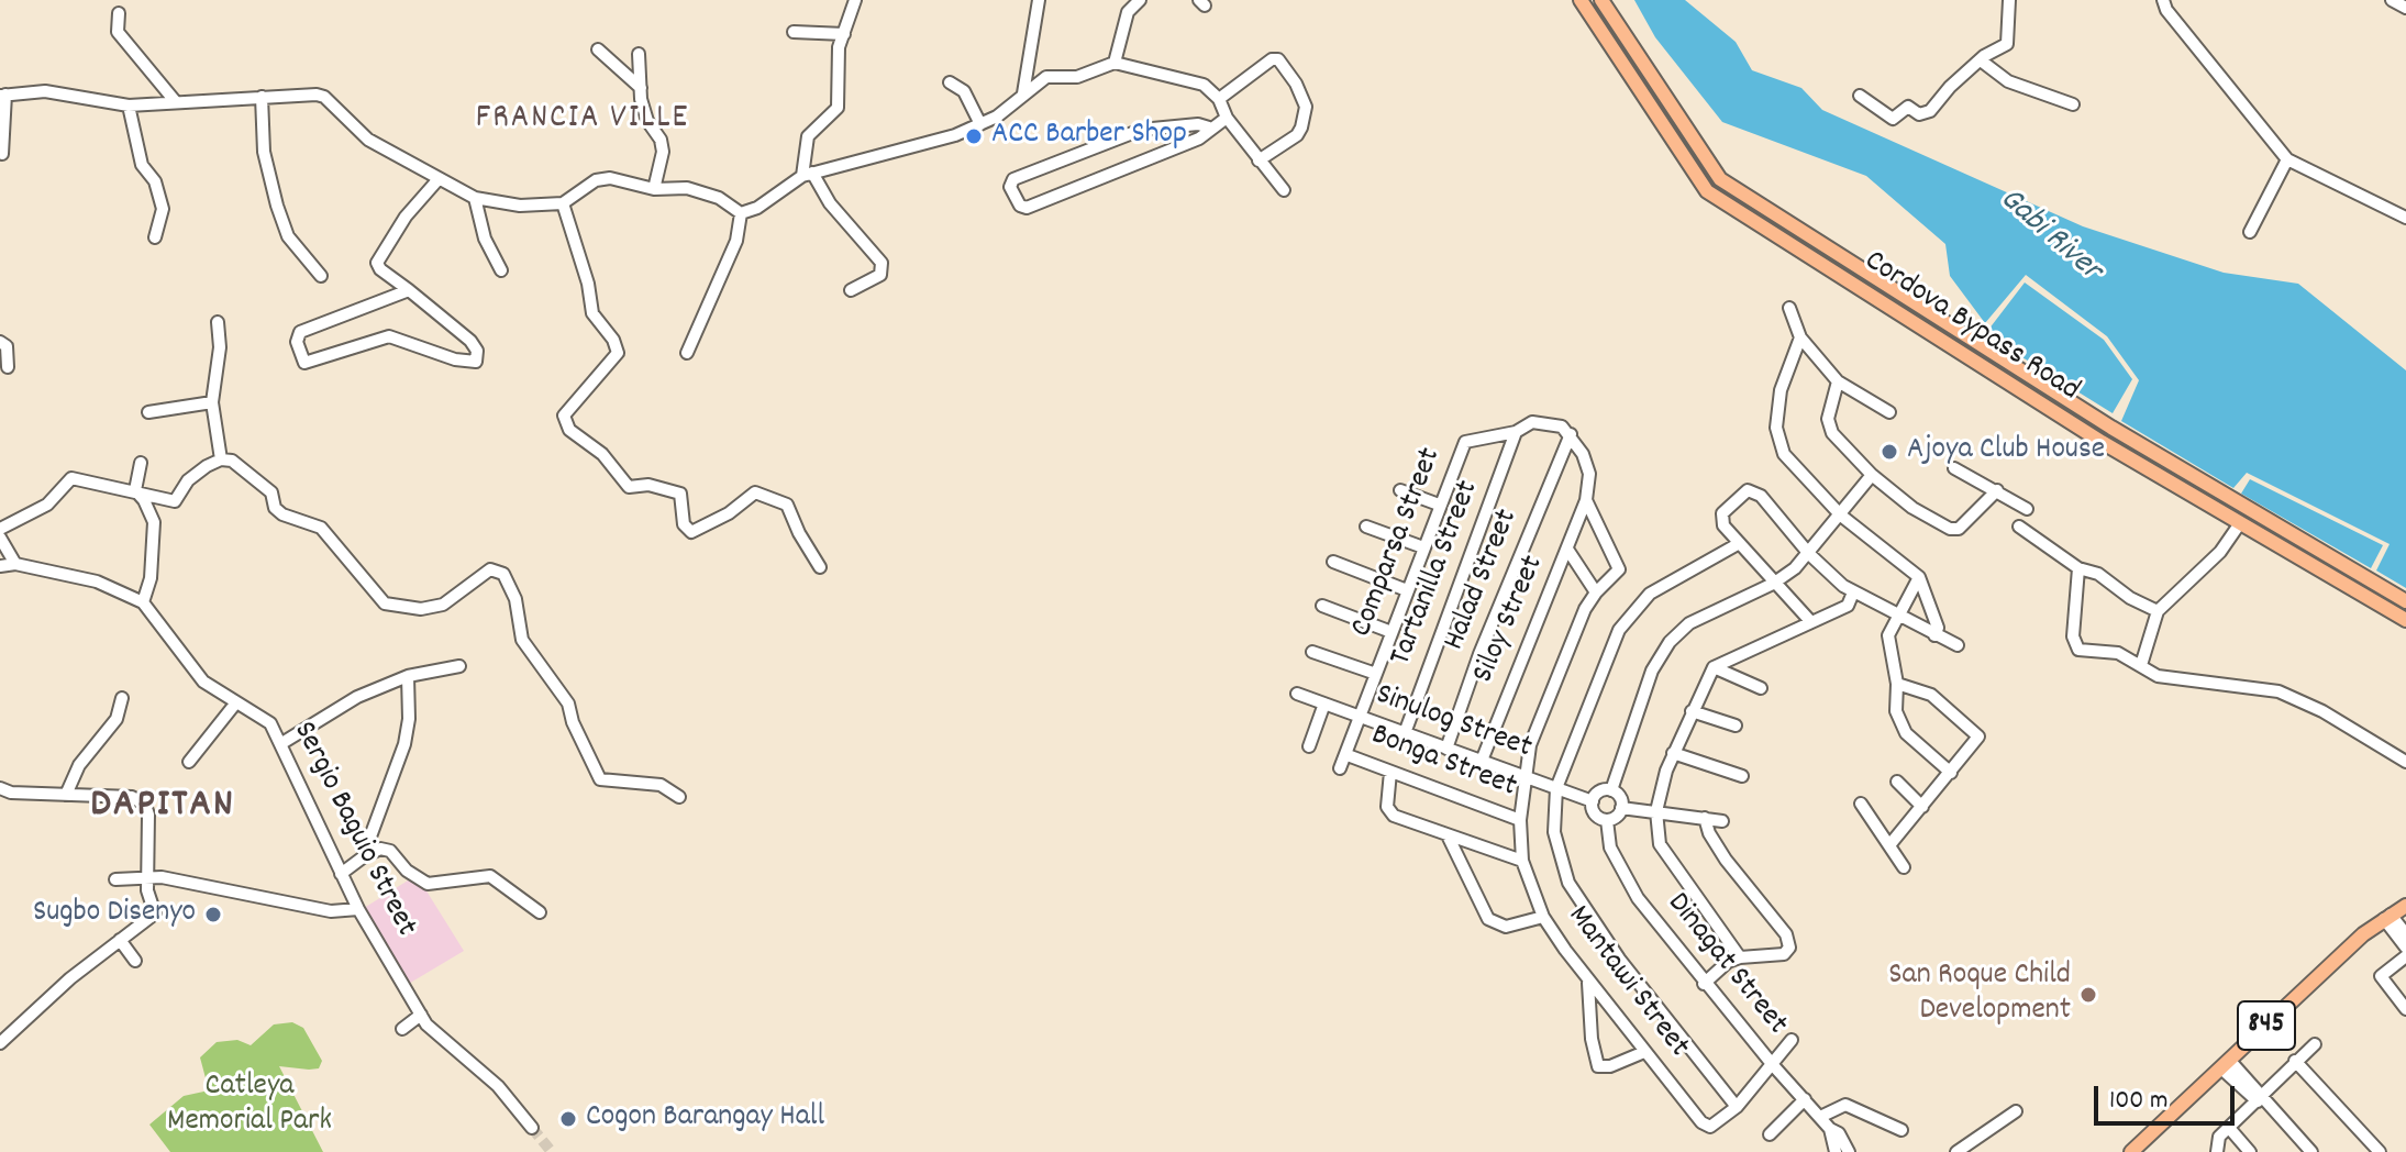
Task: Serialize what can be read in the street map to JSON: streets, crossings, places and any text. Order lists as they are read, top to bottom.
{
  "streets": {
    "main road": ["Cordova Bypass Road", "845"],
    "street": [
      "Comparsa Street",
      "Tartanilla Street",
      "Halad Street",
      "Siloy Street",
      "Sinulog Street",
      "Bonga Street",
      "Sergio Baguio Street",
      "Dinagat Street",
      "Mantawi Street"
    ]
  },
  "crossings": [
    ["Comparsa Street", "Tartanilla Street"],
    ["Comparsa Street", "Halad Street"],
    ["Comparsa Street", "Sinulog Street"],
    ["Comparsa Street", "Bonga Street"],
    ["Tartanilla Street", "Sinulog Street"],
    ["Halad Street", "Sinulog Street"],
    ["Siloy Street", "Sinulog Street"],
    ["Siloy Street", "Mantawi Street"],
    ["Sinulog Street", "Dinagat Street"],
    ["Sinulog Street", "Mantawi Street"],
    ["Bonga Street", "Mantawi Street"],
    ["Dinagat Street", "Mantawi Street"]
  ],
  "districts": ["FRANCIA VILLE", "DAPITAN"],
  "water": ["Gabi River"],
  "parks": ["Catleya Memorial Park"],
  "places": [
    "ACC Barber Shop",
    "Ajoya Club House",
    "Sugbo Disenyo",
    "San Roque Child Development",
    "Cogon Barangay Hall"
  ],
  "scale_bar": "100 m"
}
